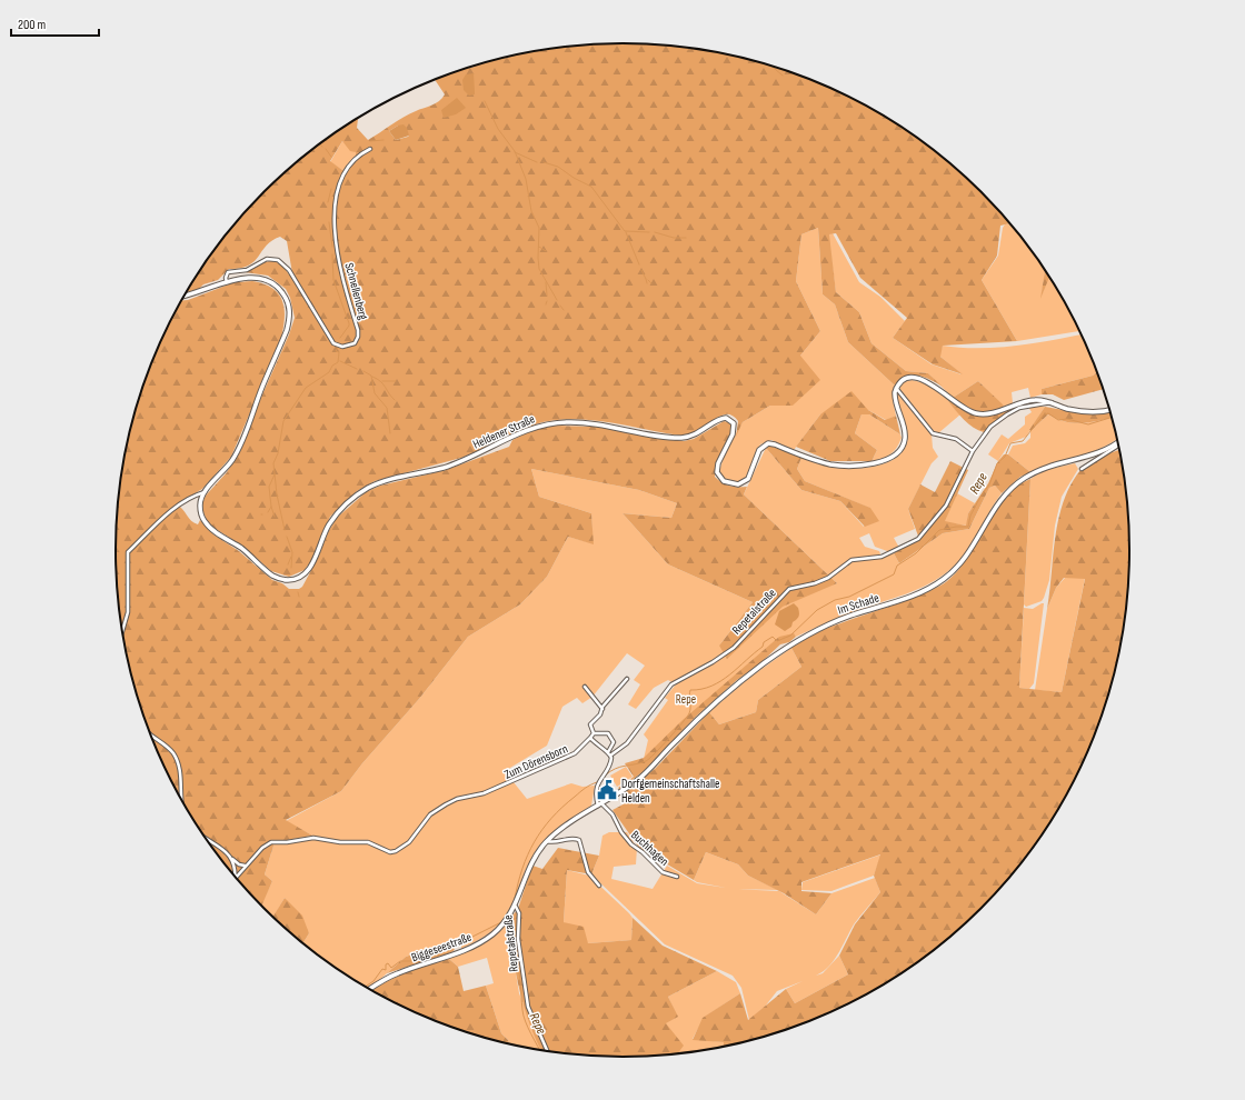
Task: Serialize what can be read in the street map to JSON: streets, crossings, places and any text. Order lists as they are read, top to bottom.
{
  "streets": {
    "main road": [
      "Heldener Straße",
      "Im Schade",
      "Repetalstraße",
      "Biggeseestraße"
    ],
    "street": ["Schnellenberg", "Zum Dörensborn", "Buchhagen"]
  },
  "crossings": [
    ["Im Schade", "Repetalstraße"],
    ["Im Schade", "Buchhagen"],
    ["Repetalstraße", "Buchhagen"],
    ["Repetalstraße", "Biggeseestraße"]
  ],
  "water": ["Repe"],
  "parks": ["Repe"],
  "places": {
    "public building": ["Dorfgemeinschaftshalle Helden"]
  },
  "scale_bar": "200 m"
}
